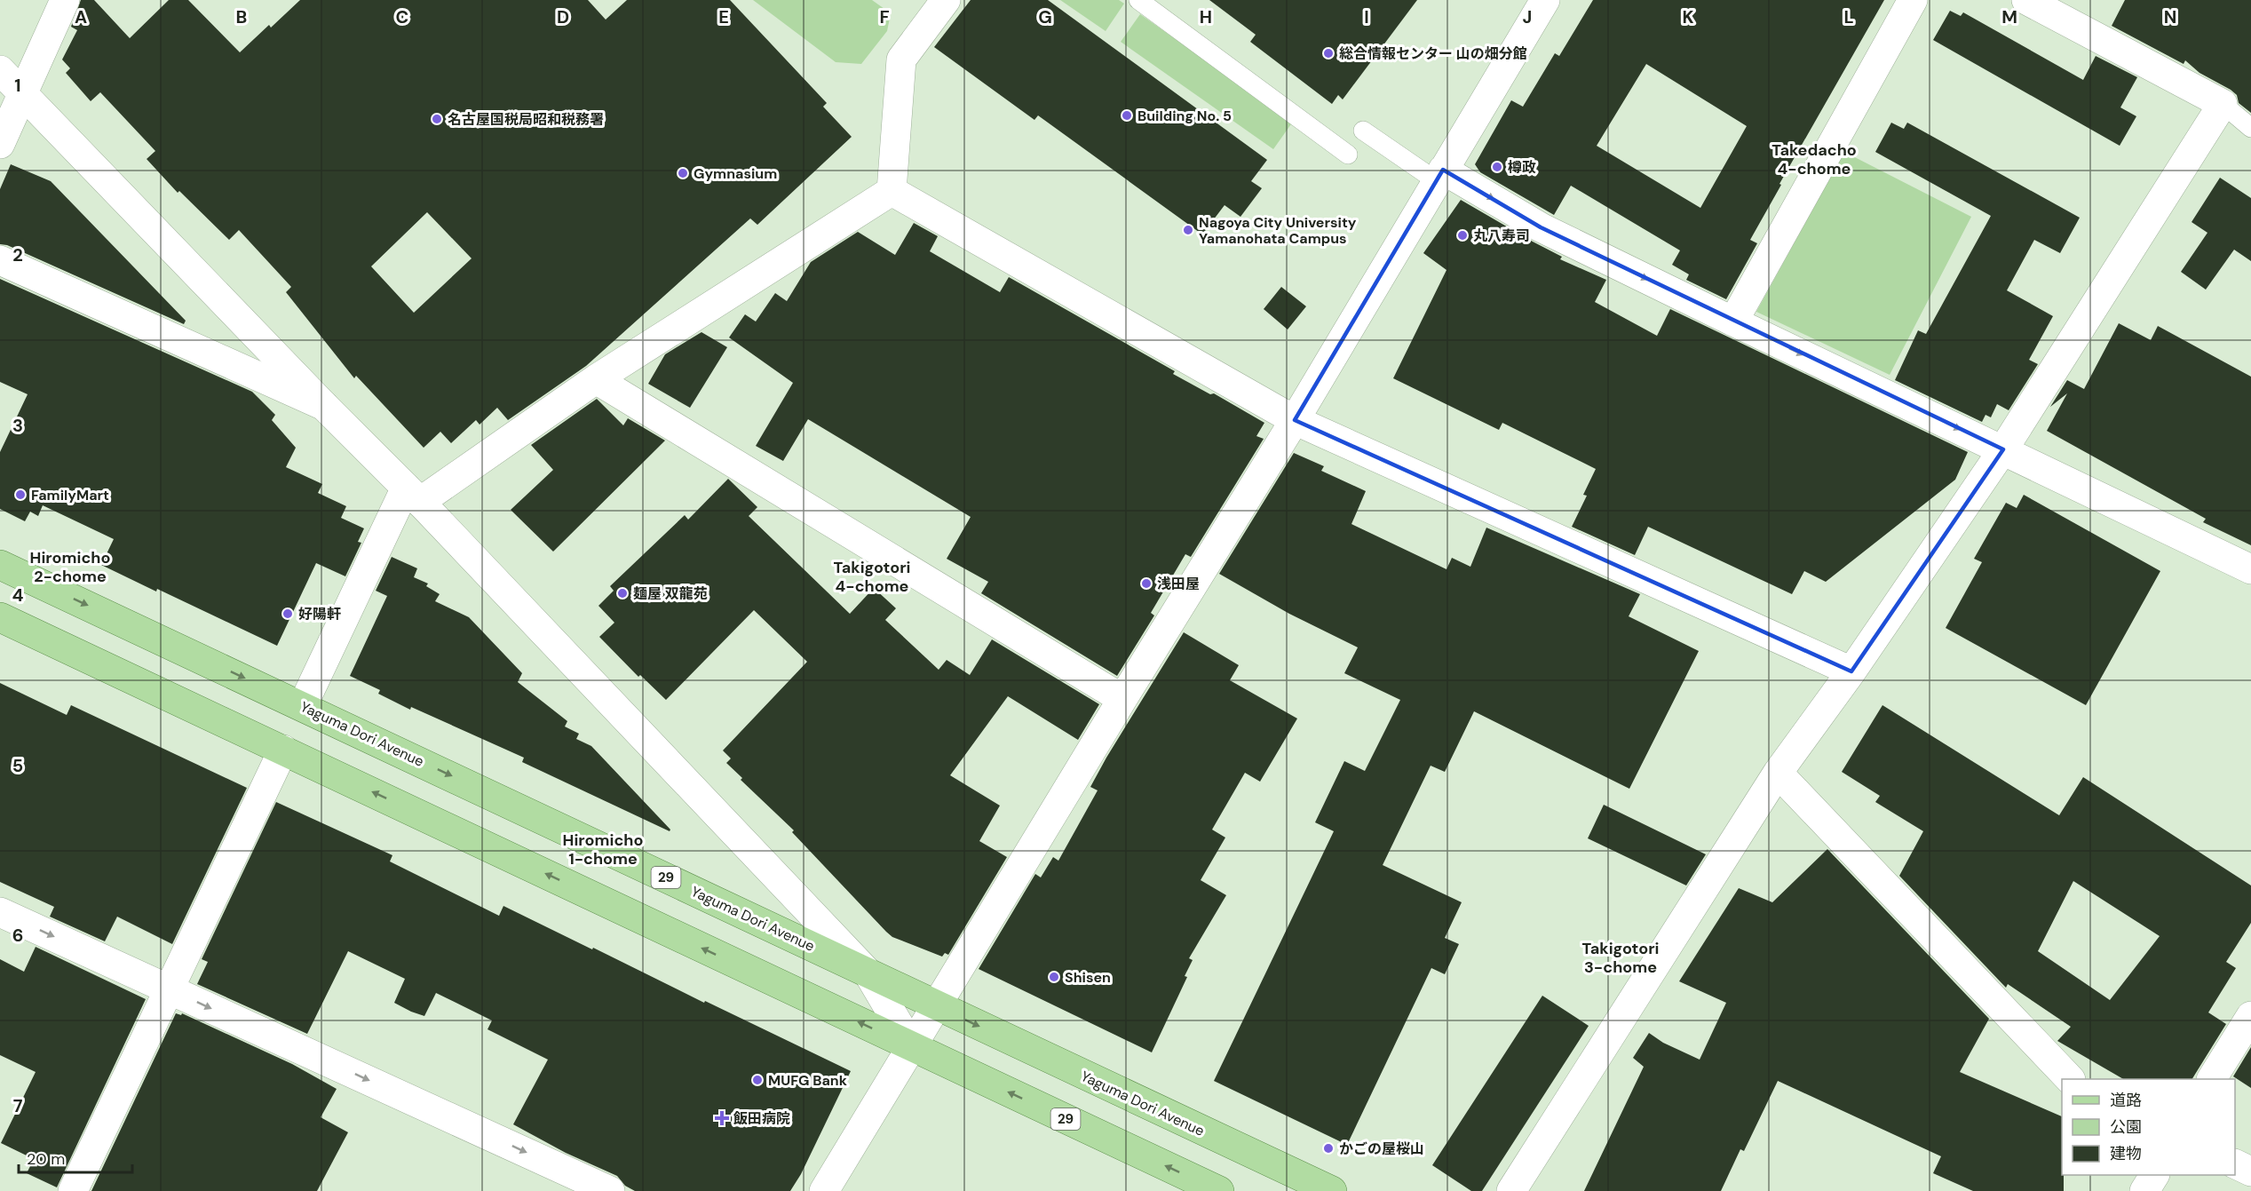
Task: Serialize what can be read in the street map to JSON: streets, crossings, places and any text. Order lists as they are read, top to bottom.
{
  "streets": {
    "main road": ["Yaguma Dori Avenue", "29"]
  },
  "districts": [
    "Takedacho 4-chome",
    "Hiromicho 2-chome",
    "Takigotori 4-chome",
    "Hiromicho 1-chome",
    "Takigotori 3-chome"
  ],
  "places": {
    "other": [
      "総合情報センター 山の畑分館",
      "Building No. 5",
      "名古屋国税局昭和税務署",
      "樽政",
      "Gymnasium",
      "Nagoya City University Yamanohata Campus",
      "丸八寿司",
      "FamilyMart",
      "浅田屋",
      "麺屋 双龍苑",
      "好陽軒",
      "Shisen",
      "MUFG Bank",
      "かごの屋桜山"
    ],
    "health": ["飯田病院"]
  },
  "legend": ["道路", "公園", "建物"],
  "scale_bar": "20 m",
  "grid": {
    "columns": [
      "A",
      "B",
      "C",
      "D",
      "E",
      "F",
      "G",
      "H",
      "I",
      "J",
      "K",
      "L",
      "M",
      "N"
    ],
    "rows": [
      "1",
      "2",
      "3",
      "4",
      "5",
      "6",
      "7"
    ]
  }
}
